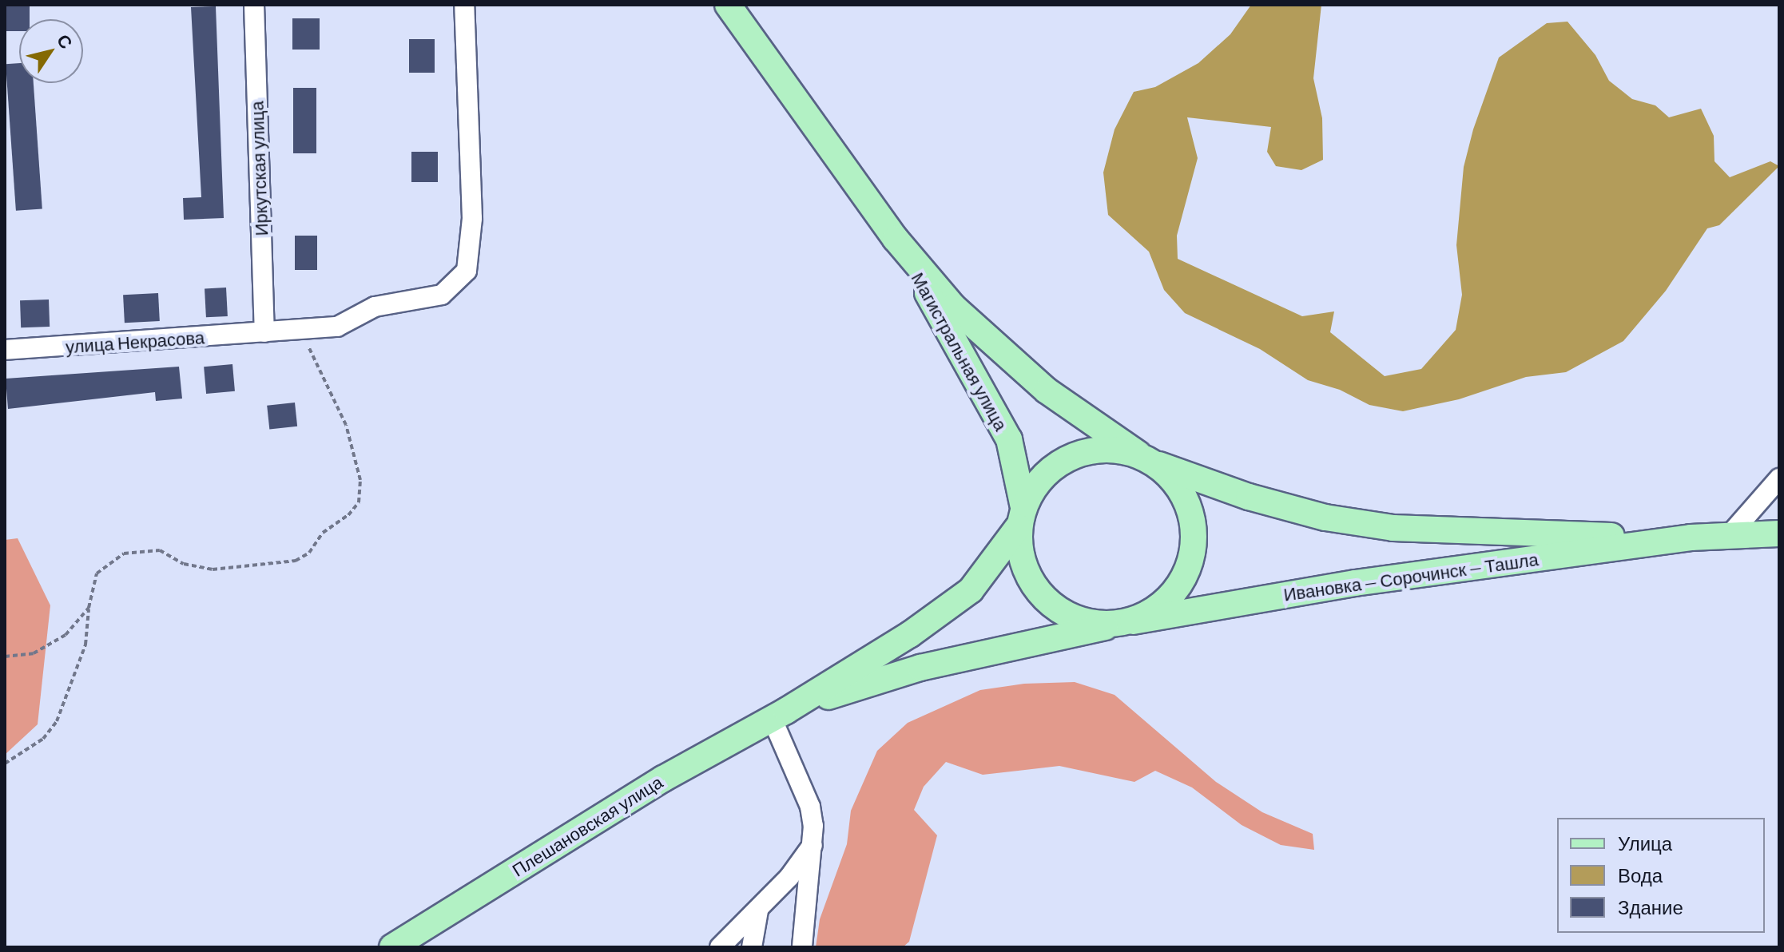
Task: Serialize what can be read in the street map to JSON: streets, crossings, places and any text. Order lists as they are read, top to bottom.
{
  "streets": {
    "main road": ["Магистральная улица", "Ивановка — Сорочинск — Ташла", "Плешановская улица"],
    "street": ["Иркутская улица", "улица Некрасова"]
  },
  "crossings": [
    ["Иркутская улица", "улица Некрасова"],
    ["Магистральная улица", "Ивановка — Сорочинск — Ташла"]
  ],
  "legend": ["Улица", "Вода", "Здание"],
  "north": "top right"
}
